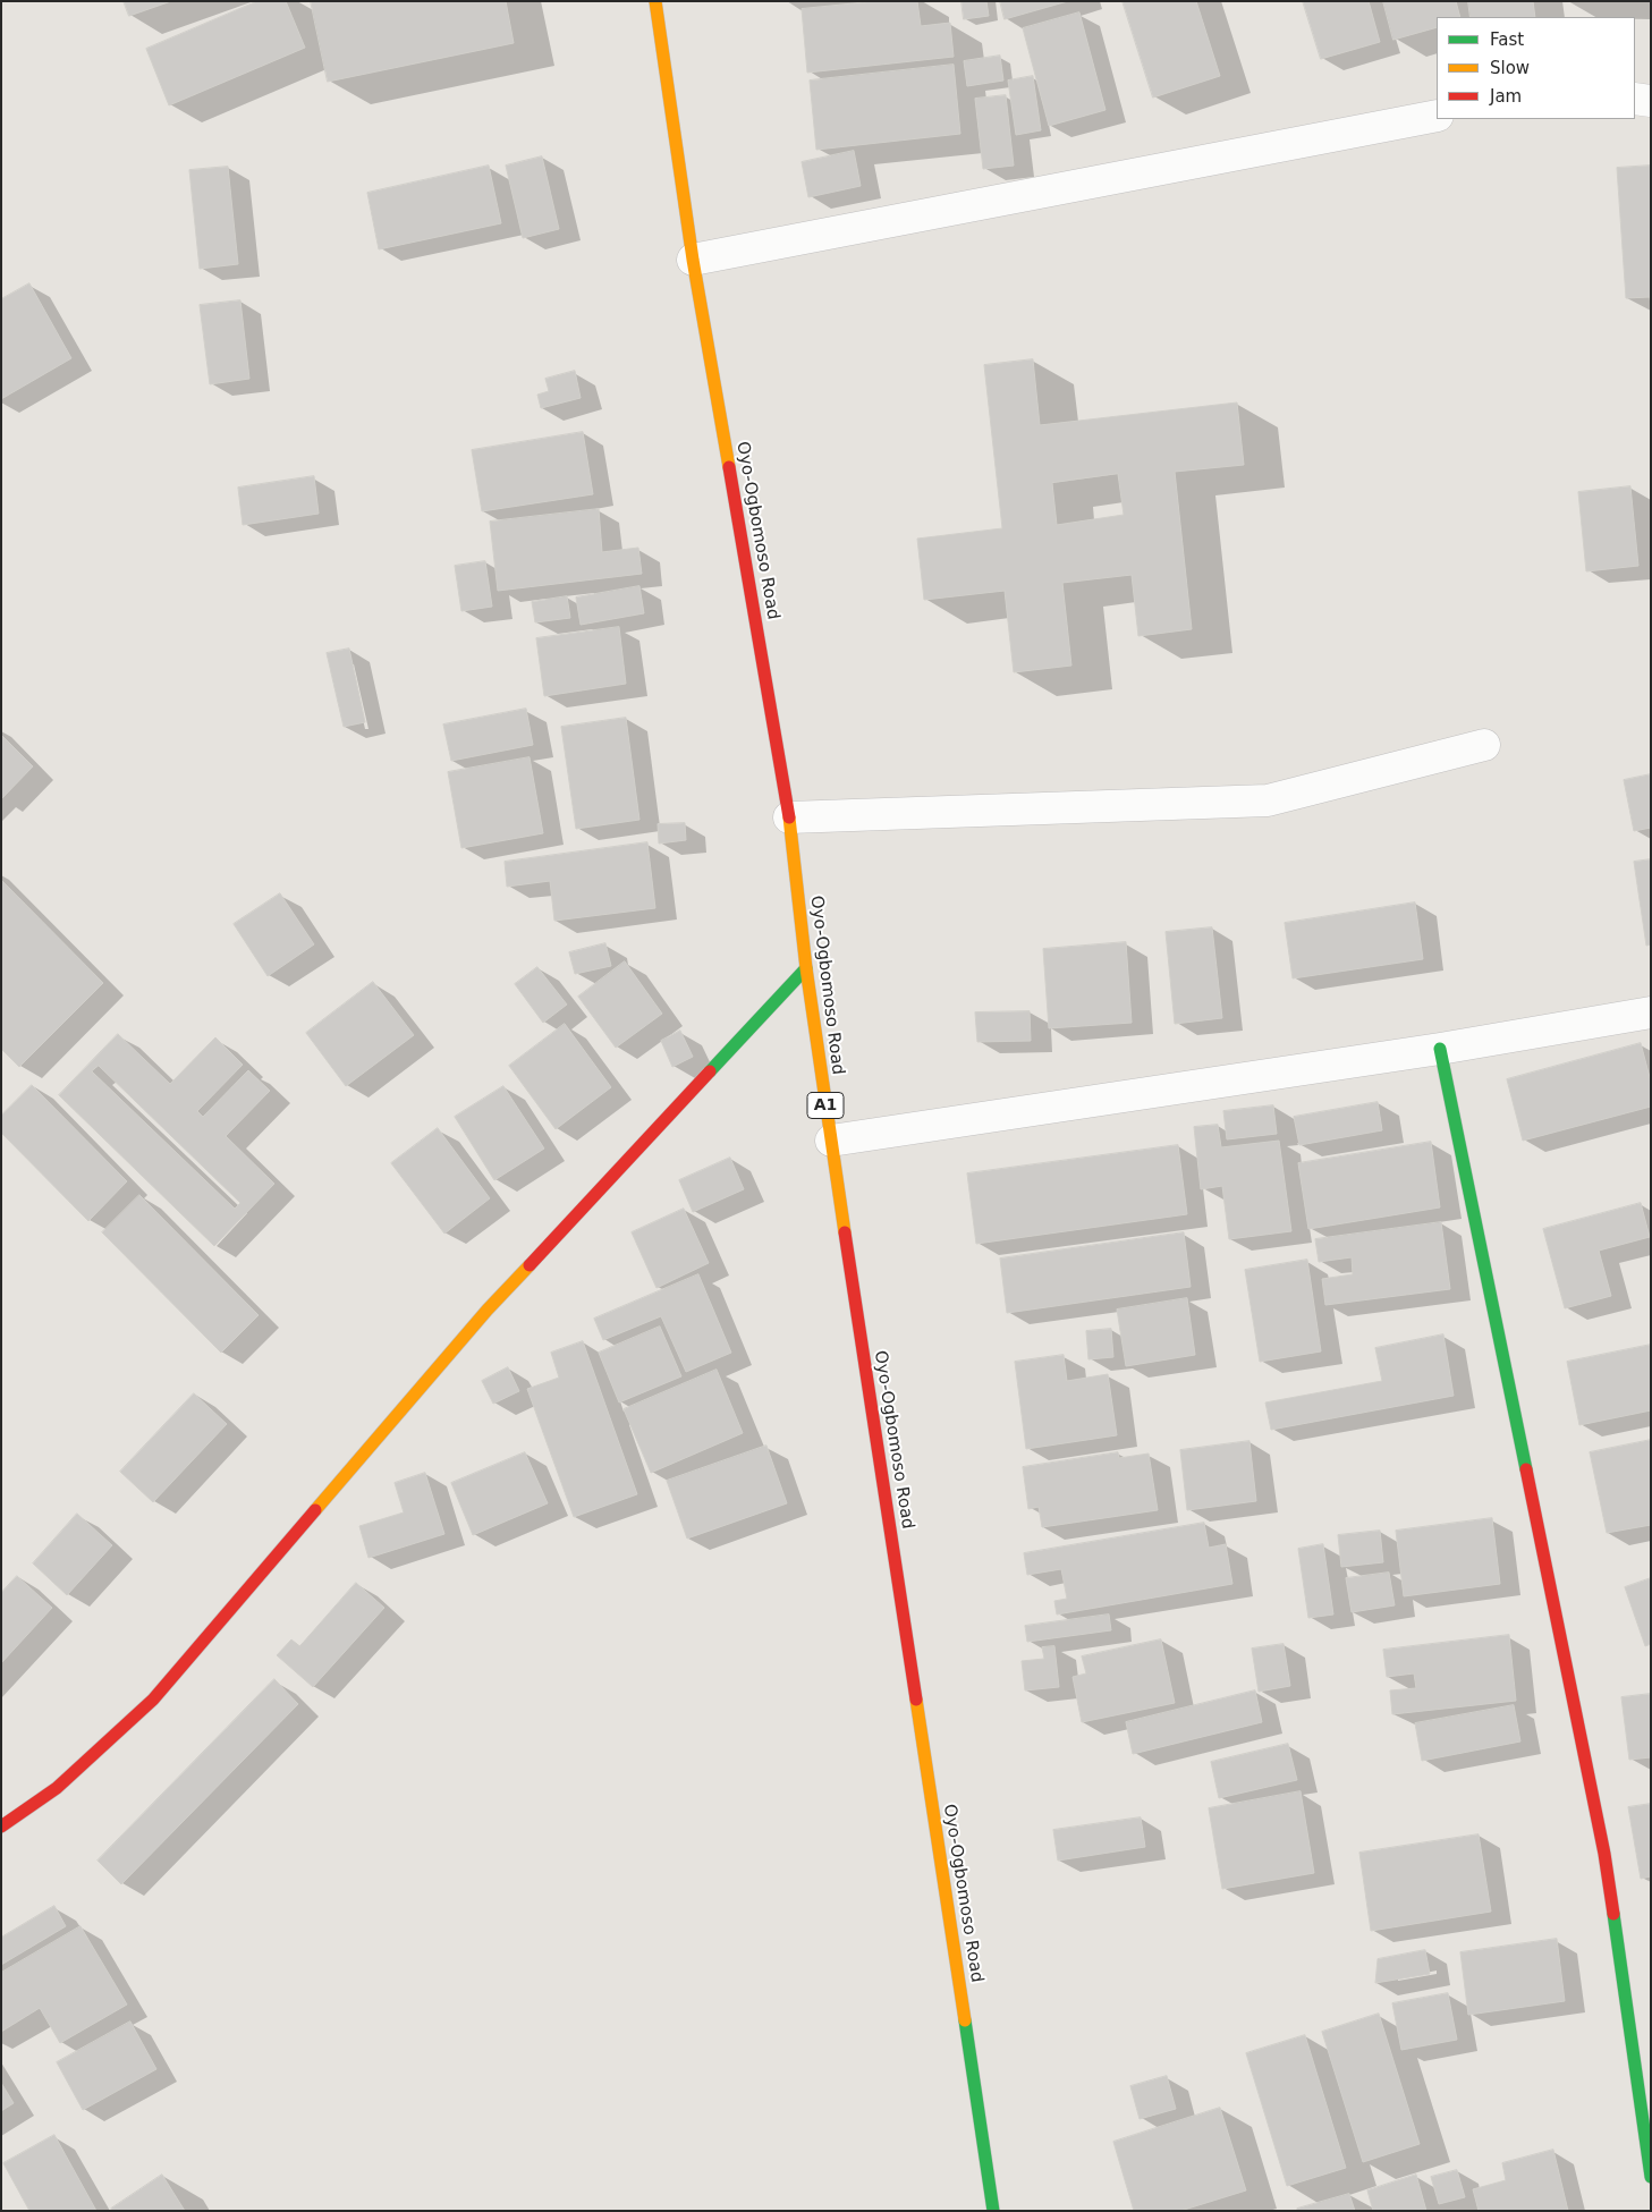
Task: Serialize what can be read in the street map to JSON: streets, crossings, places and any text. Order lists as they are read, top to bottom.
{
  "streets": {
    "main road": ["Oyo-Ogbomoso Road", "A1"]
  },
  "legend": ["Fast", "Slow", "Jam"]
}
